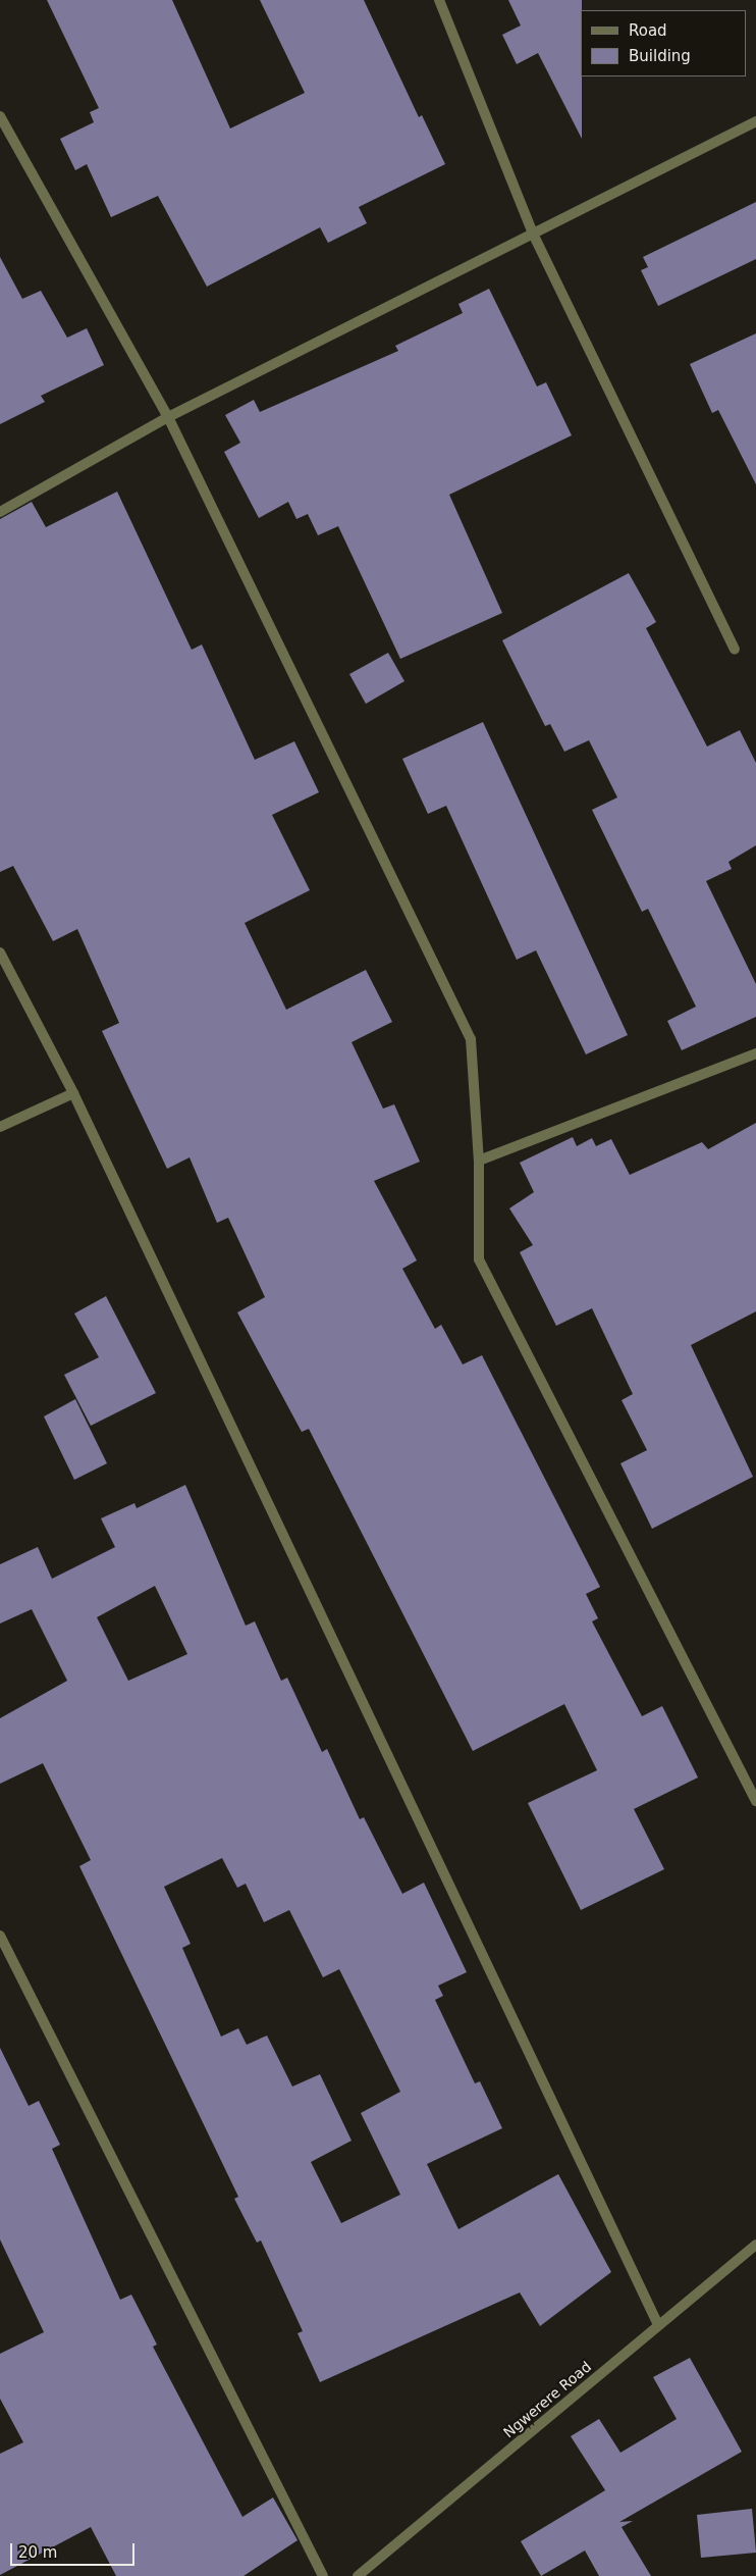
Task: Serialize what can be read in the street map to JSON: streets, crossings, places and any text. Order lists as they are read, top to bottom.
{
  "streets": {
    "street": ["Ngwerere Road"]
  },
  "legend": ["Road", "Building"],
  "scale_bar": "20 m"
}
